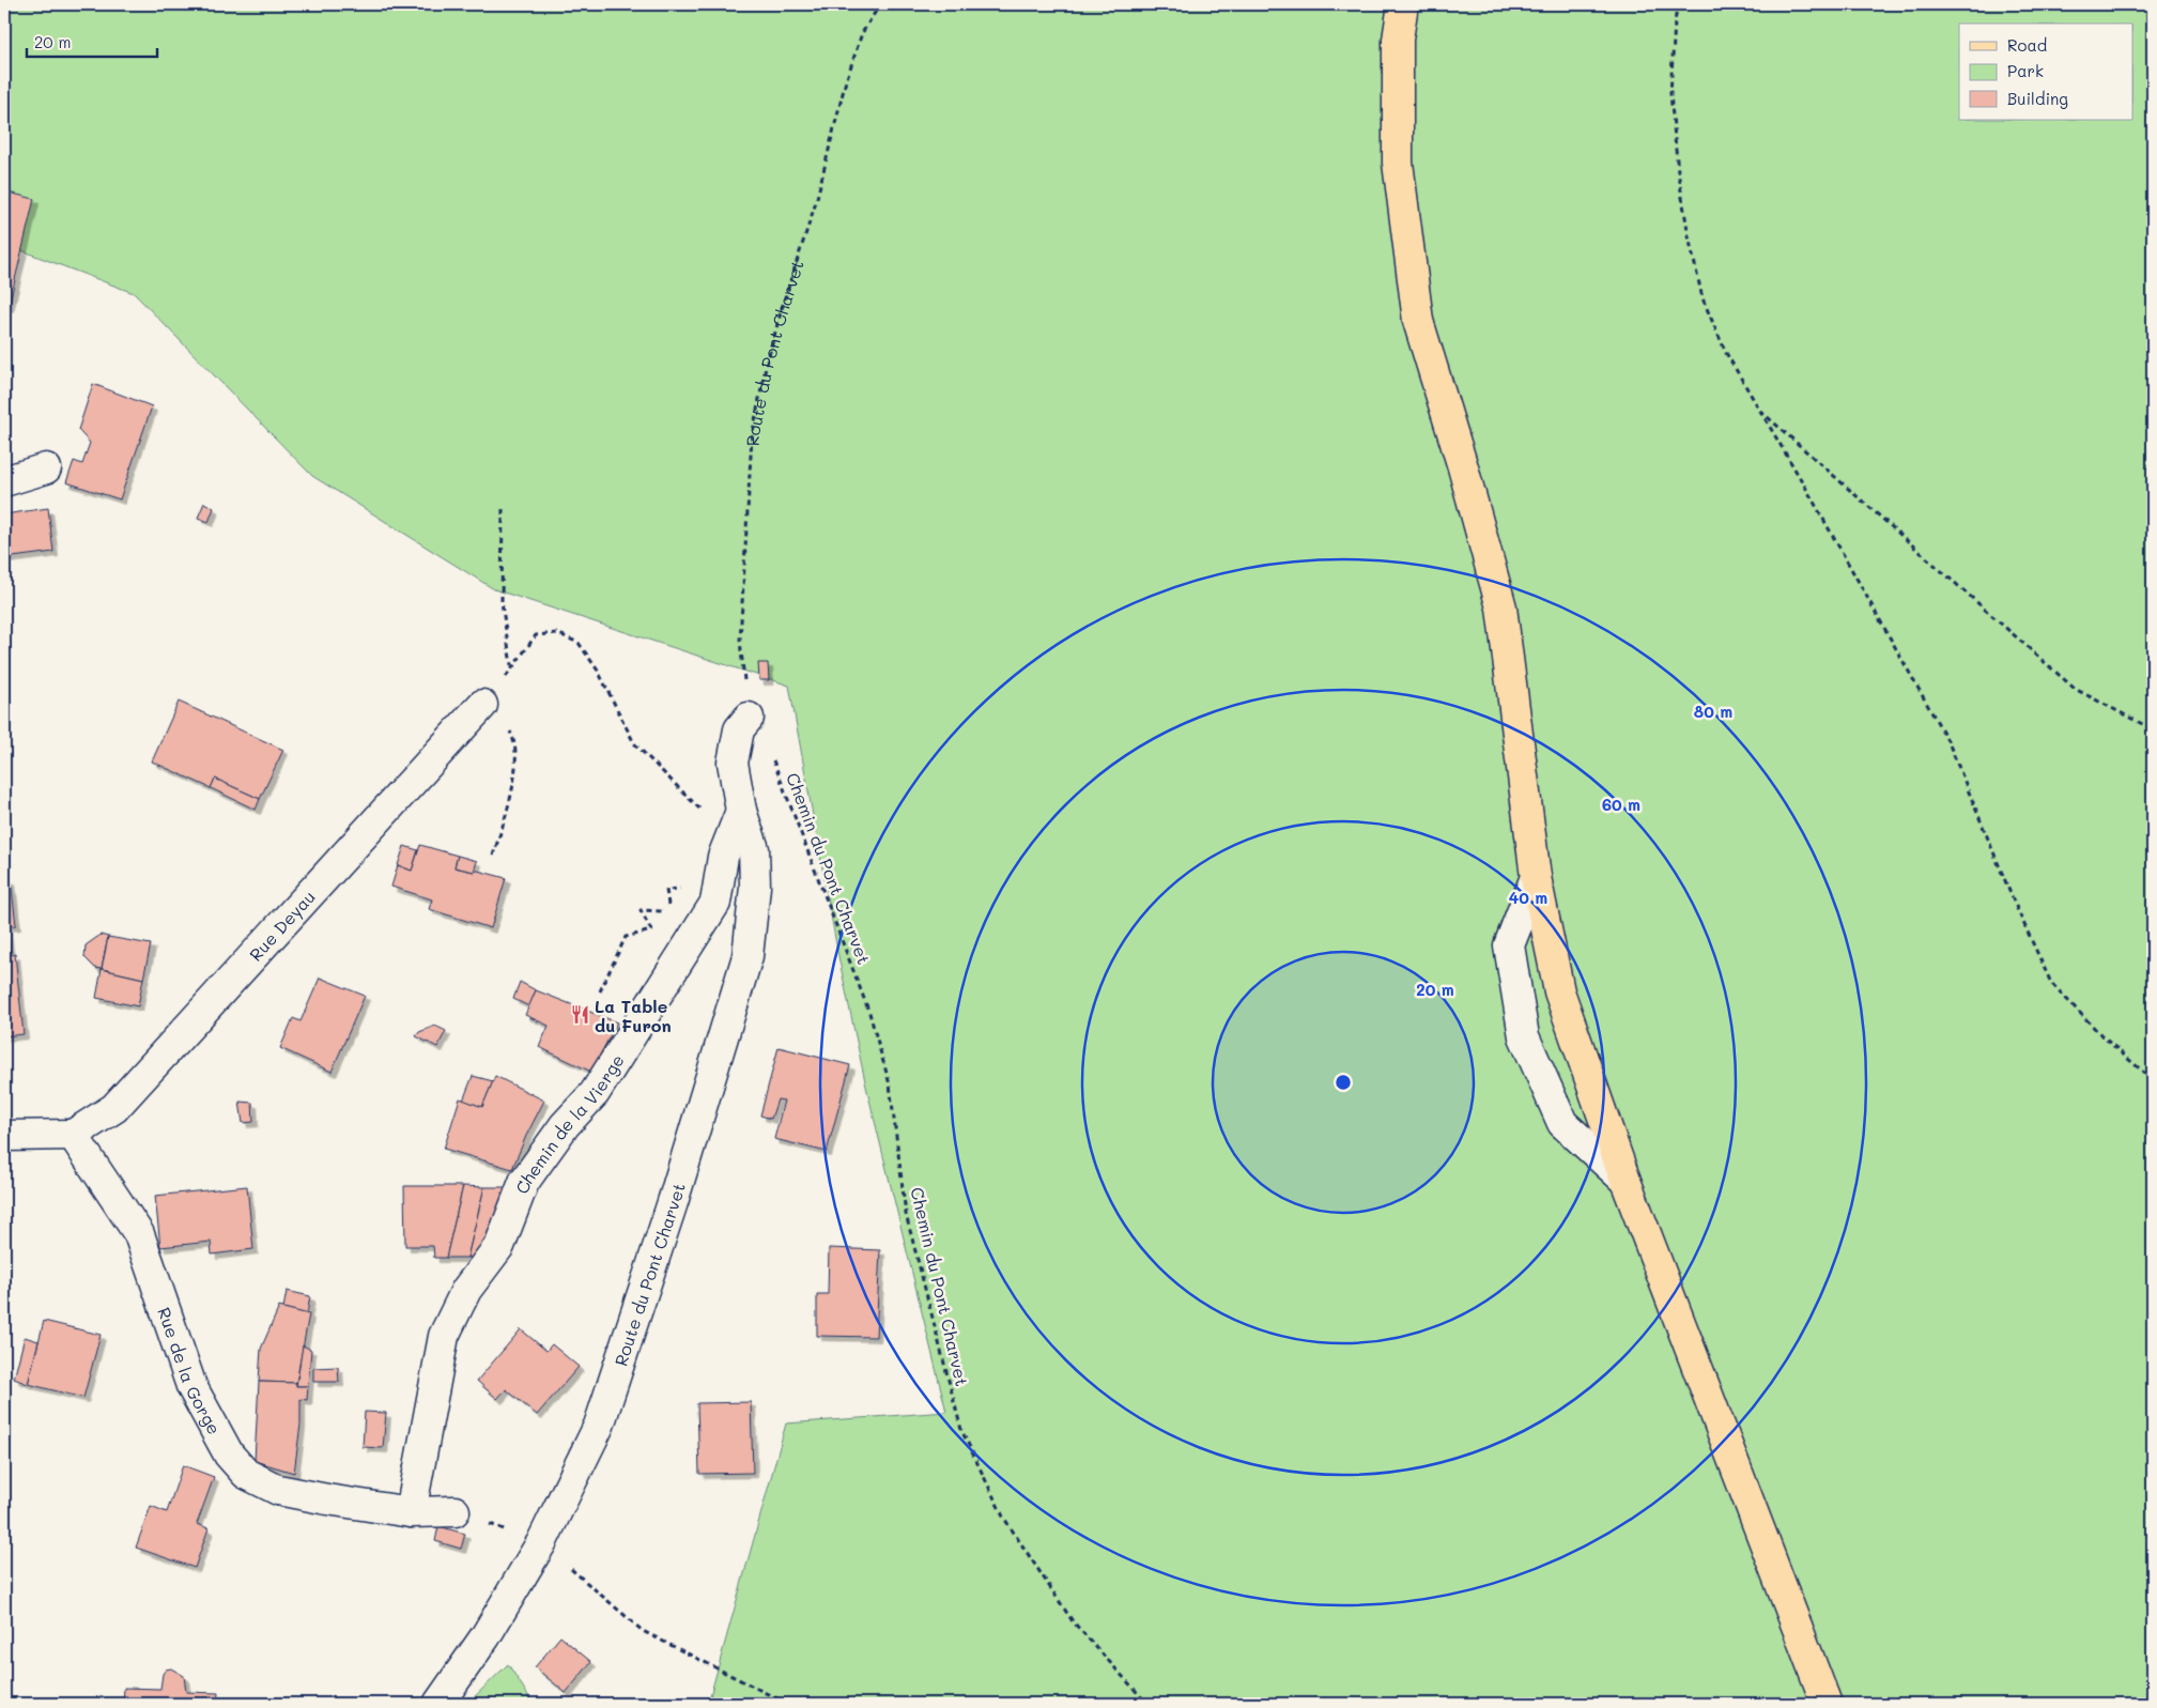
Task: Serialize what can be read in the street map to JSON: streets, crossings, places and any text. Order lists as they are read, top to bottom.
{
  "streets": {
    "street": [
      "Route du Pont Charvet",
      "Rue Deyau",
      "Chemin de la Vierge",
      "Rue de la Gorge"
    ],
    "path": ["Chemin du Pont Charvet"]
  },
  "crossings": [
    ["Route du Pont Charvet", "Chemin du Pont Charvet"],
    ["Route du Pont Charvet", "Chemin de la Vierge"],
    ["Rue Deyau", "Rue de la Gorge"],
    ["Chemin de la Vierge", "Rue de la Gorge"]
  ],
  "places": {
    "restaurant": ["La Table du Furon"]
  },
  "legend": ["Road", "Park", "Building"],
  "scale_bar": "20 m",
  "rings": [
    "80 m",
    "60 m",
    "40 m",
    "20 m"
  ]
}
